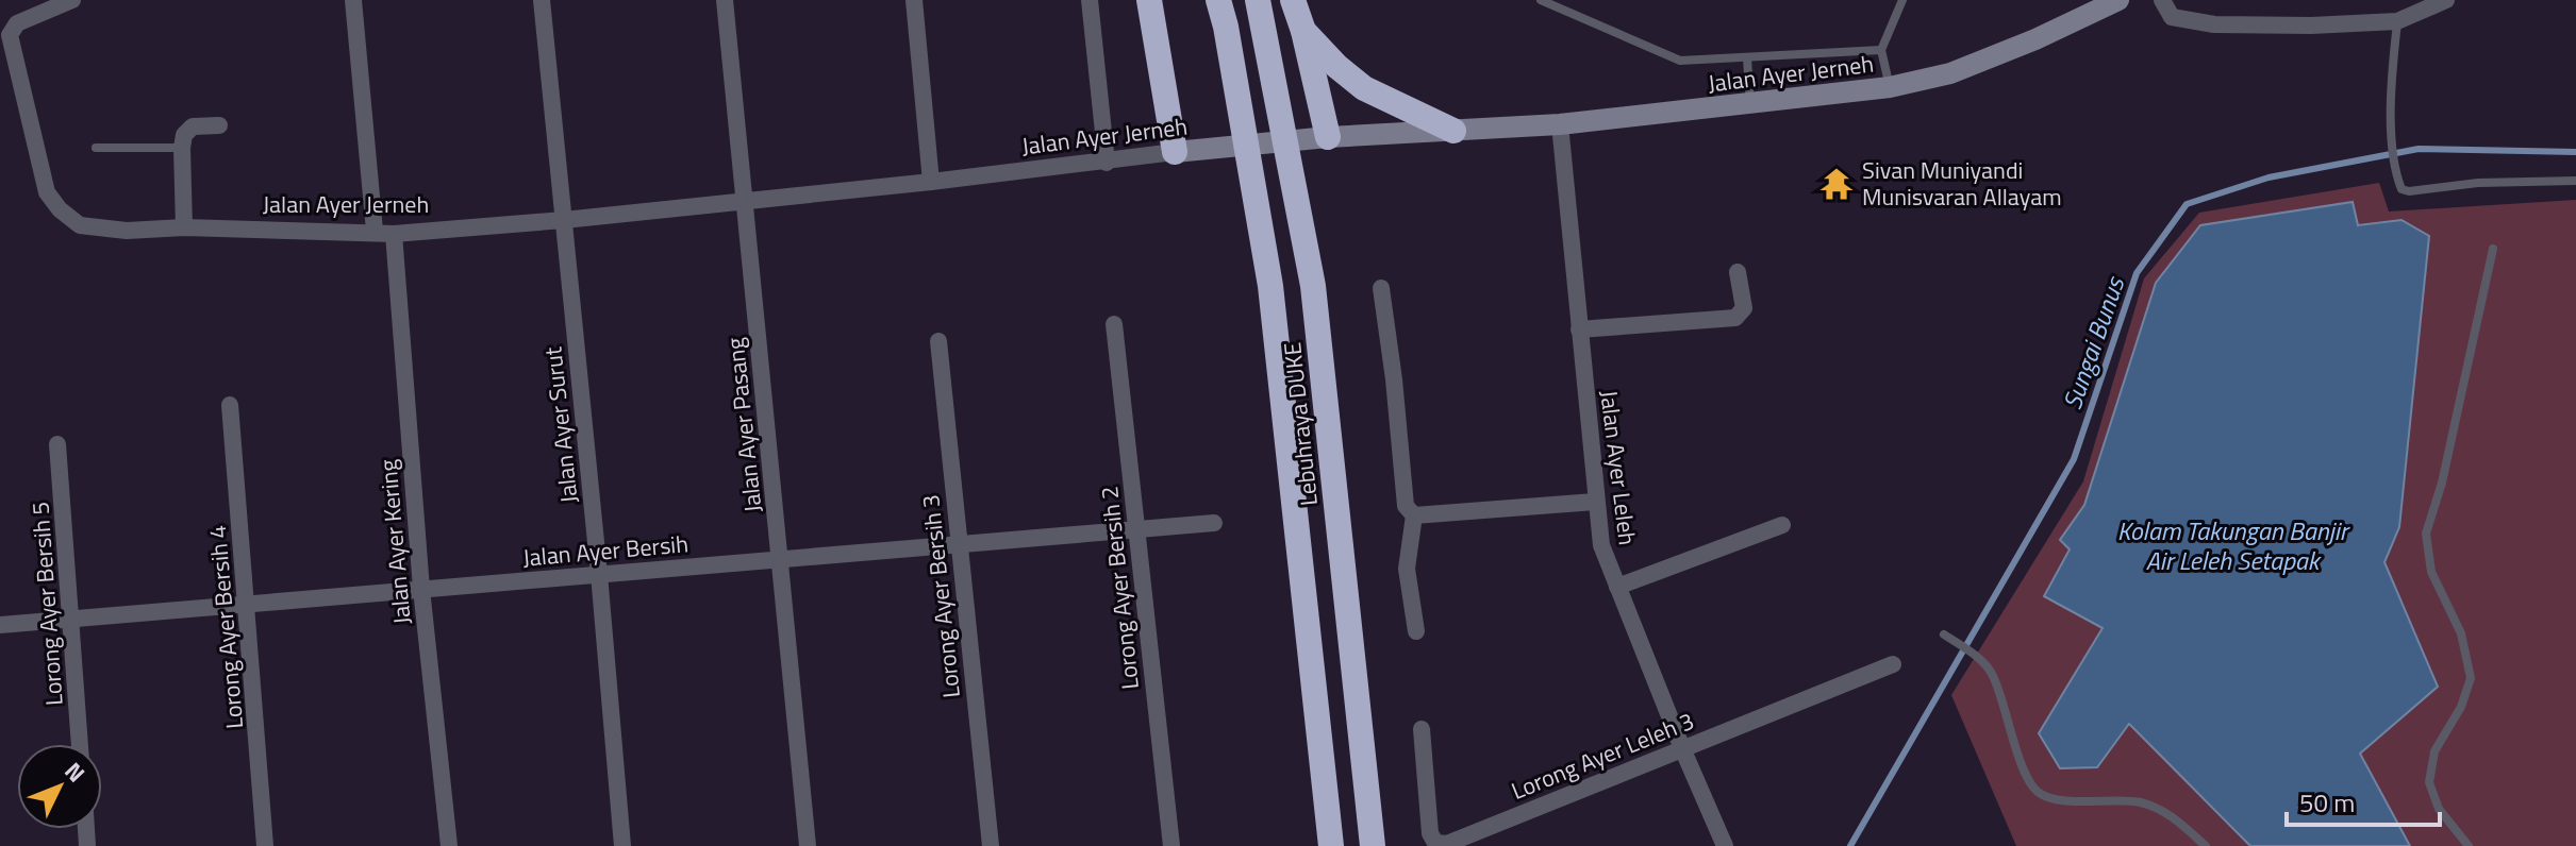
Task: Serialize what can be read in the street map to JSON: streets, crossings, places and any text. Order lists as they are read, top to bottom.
{
  "streets": {
    "highway": ["Lebuhraya DUKE"],
    "main road": ["Jalan Ayer Jerneh"],
    "street": [
      "Jalan Ayer Surut",
      "Jalan Ayer Pasang",
      "Jalan Ayer Leleh",
      "Jalan Ayer Kering",
      "Jalan Ayer Bersih",
      "Lorong Ayer Bersih 2",
      "Lorong Ayer Bersih 3",
      "Lorong Ayer Bersih 5",
      "Lorong Ayer Bersih 4",
      "Lorong Ayer Leleh 3"
    ]
  },
  "crossings": [
    ["Jalan Ayer Jerneh", "Jalan Ayer Surut"],
    ["Jalan Ayer Jerneh", "Jalan Ayer Pasang"],
    ["Jalan Ayer Jerneh", "Jalan Ayer Leleh"],
    ["Jalan Ayer Jerneh", "Jalan Ayer Kering"],
    ["Jalan Ayer Surut", "Jalan Ayer Bersih"],
    ["Jalan Ayer Pasang", "Jalan Ayer Bersih"],
    ["Jalan Ayer Leleh", "Lorong Ayer Leleh 3"],
    ["Jalan Ayer Kering", "Jalan Ayer Bersih"],
    ["Jalan Ayer Bersih", "Lorong Ayer Bersih 2"],
    ["Jalan Ayer Bersih", "Lorong Ayer Bersih 3"],
    ["Jalan Ayer Bersih", "Lorong Ayer Bersih 5"],
    ["Jalan Ayer Bersih", "Lorong Ayer Bersih 4"]
  ],
  "water": ["Sungai Bunus", "Kolam Takungan Banjir Air Leleh Setapak"],
  "places": {
    "temple": ["Sivan Muniyandi Munisvaran Allayam"]
  },
  "scale_bar": "50 m",
  "north": "top right"
}
